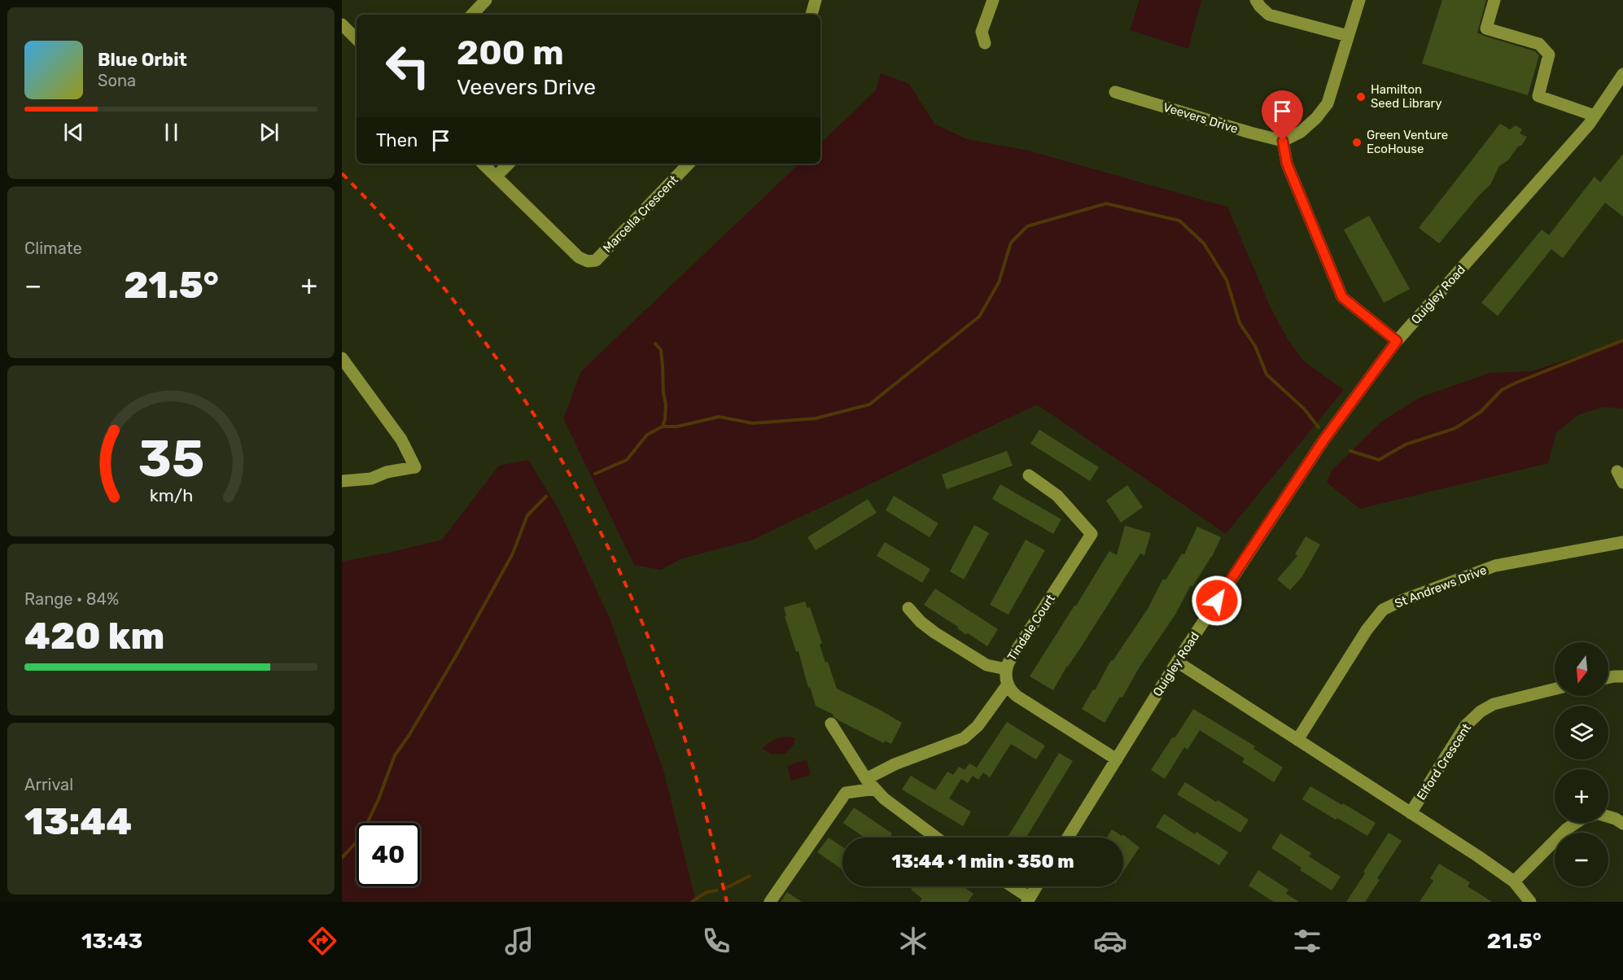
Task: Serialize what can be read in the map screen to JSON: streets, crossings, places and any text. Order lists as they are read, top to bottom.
{
  "streets": {
    "street": [
      "Veevers Drive",
      "Marcella Crescent",
      "Quigley Road",
      "St Andrews Drive",
      "Tindale Court",
      "Elford Crescent"
    ]
  },
  "places": ["Hamilton Seed Library", "Green Venture EcoHouse"],
  "north": "bottom",
  "page": {
    "turn": ["200 m", "Veevers Drive"],
    "song": ["Blue Orbit", "Sona"],
    "then": "Then",
    "tile": [
      "Climate",
      ["Range · 84%", "420 km"],
      ["Arrival", "13:44"]
    ],
    "heat": ["−", "21.5°", "+"],
    "map_buttons": ["+", "−"],
    "limit": "40",
    "trip": "13:44 · 1 min · 350 m",
    "tabs": ["13:43", "21.5°"],
    "gauge": ["35", "km/h"]
  }
}
